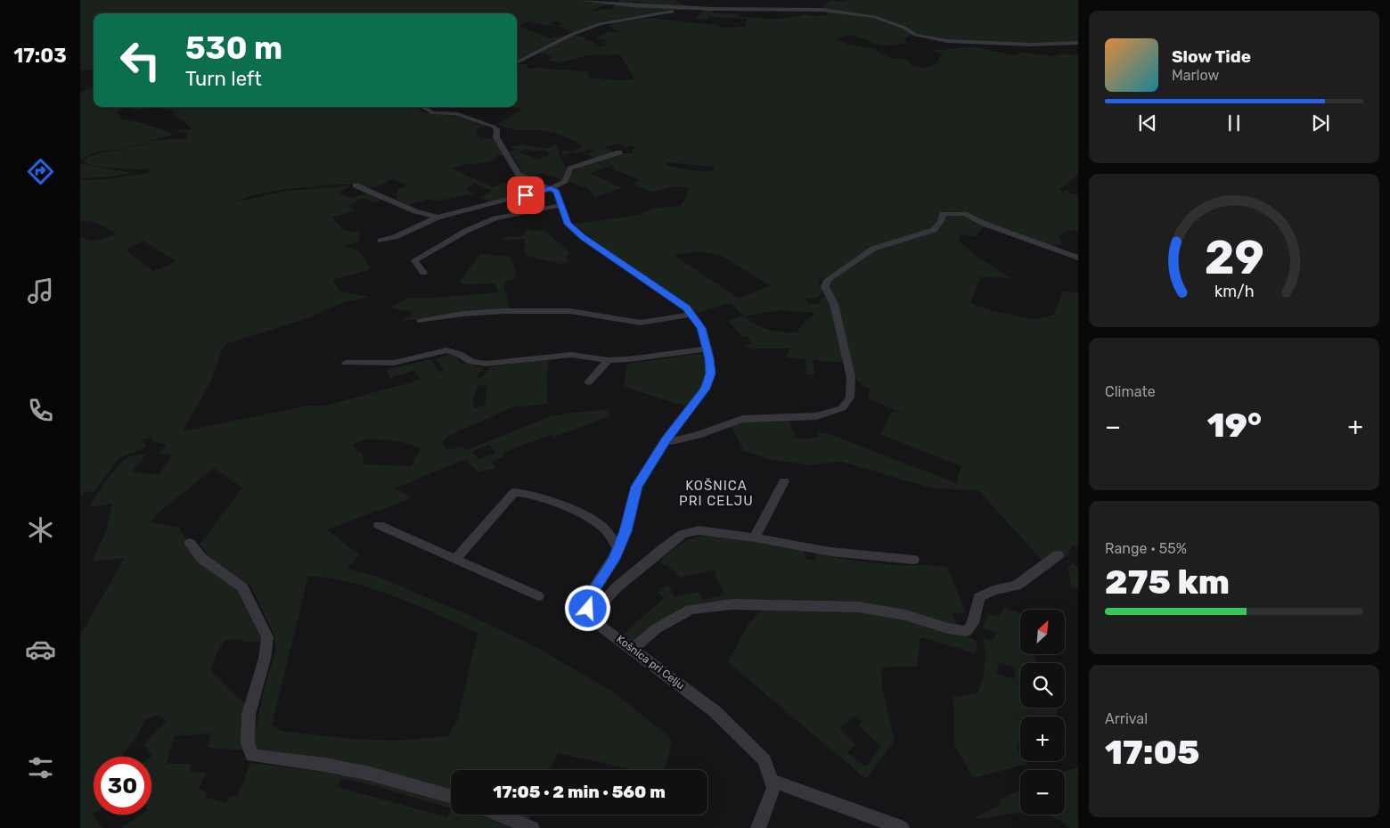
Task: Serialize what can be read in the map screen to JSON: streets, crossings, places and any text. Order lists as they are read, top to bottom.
{
  "streets": {
    "street": ["Košnica pri Celju"]
  },
  "districts": ["KOŠNICA PRI CELJU"],
  "north": "top right",
  "page": {
    "tabs": "17:03",
    "turn": ["530 m", "Turn left"],
    "song": ["Slow Tide", "Marlow"],
    "tile": [
      "Climate",
      ["Range · 55%", "275 km"],
      ["Arrival", "17:05"]
    ],
    "heat": ["−", "19°", "+"],
    "map_buttons": ["+", "−"],
    "limit": "30",
    "trip": "17:05 · 2 min · 560 m",
    "gauge": ["29", "km/h"]
  }
}
